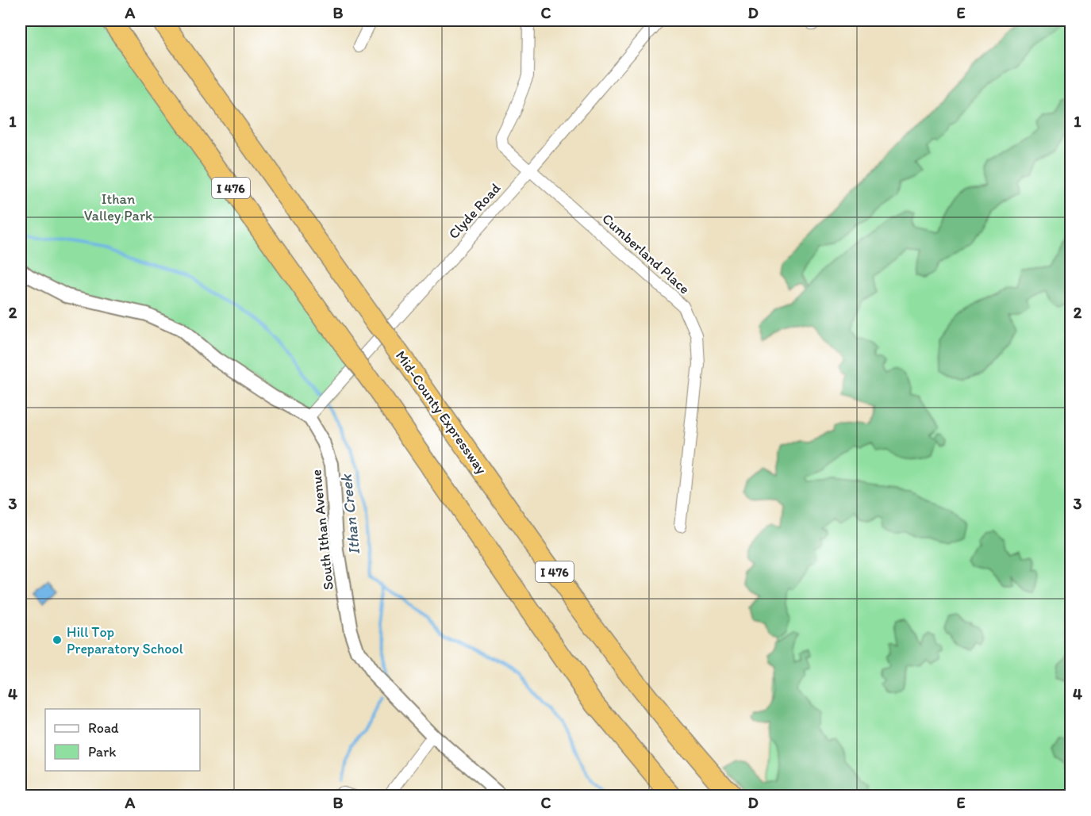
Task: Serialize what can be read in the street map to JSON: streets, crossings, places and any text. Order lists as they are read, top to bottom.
{
  "streets": {
    "highway": ["I 476", "Mid-County Expressway"],
    "street": ["Clyde Road", "Cumberland Place", "South Ithan Avenue"]
  },
  "crossings": [
    ["Clyde Road", "Cumberland Place"],
    ["Clyde Road", "South Ithan Avenue"]
  ],
  "water": ["Ithan Creek"],
  "parks": ["Ithan Valley Park"],
  "places": ["Hill Top Preparatory School"],
  "legend": ["Road", "Park"],
  "grid": {
    "columns": [
      "A",
      "B",
      "C",
      "D",
      "E"
    ],
    "rows": [
      "1",
      "2",
      "3",
      "4"
    ]
  }
}
